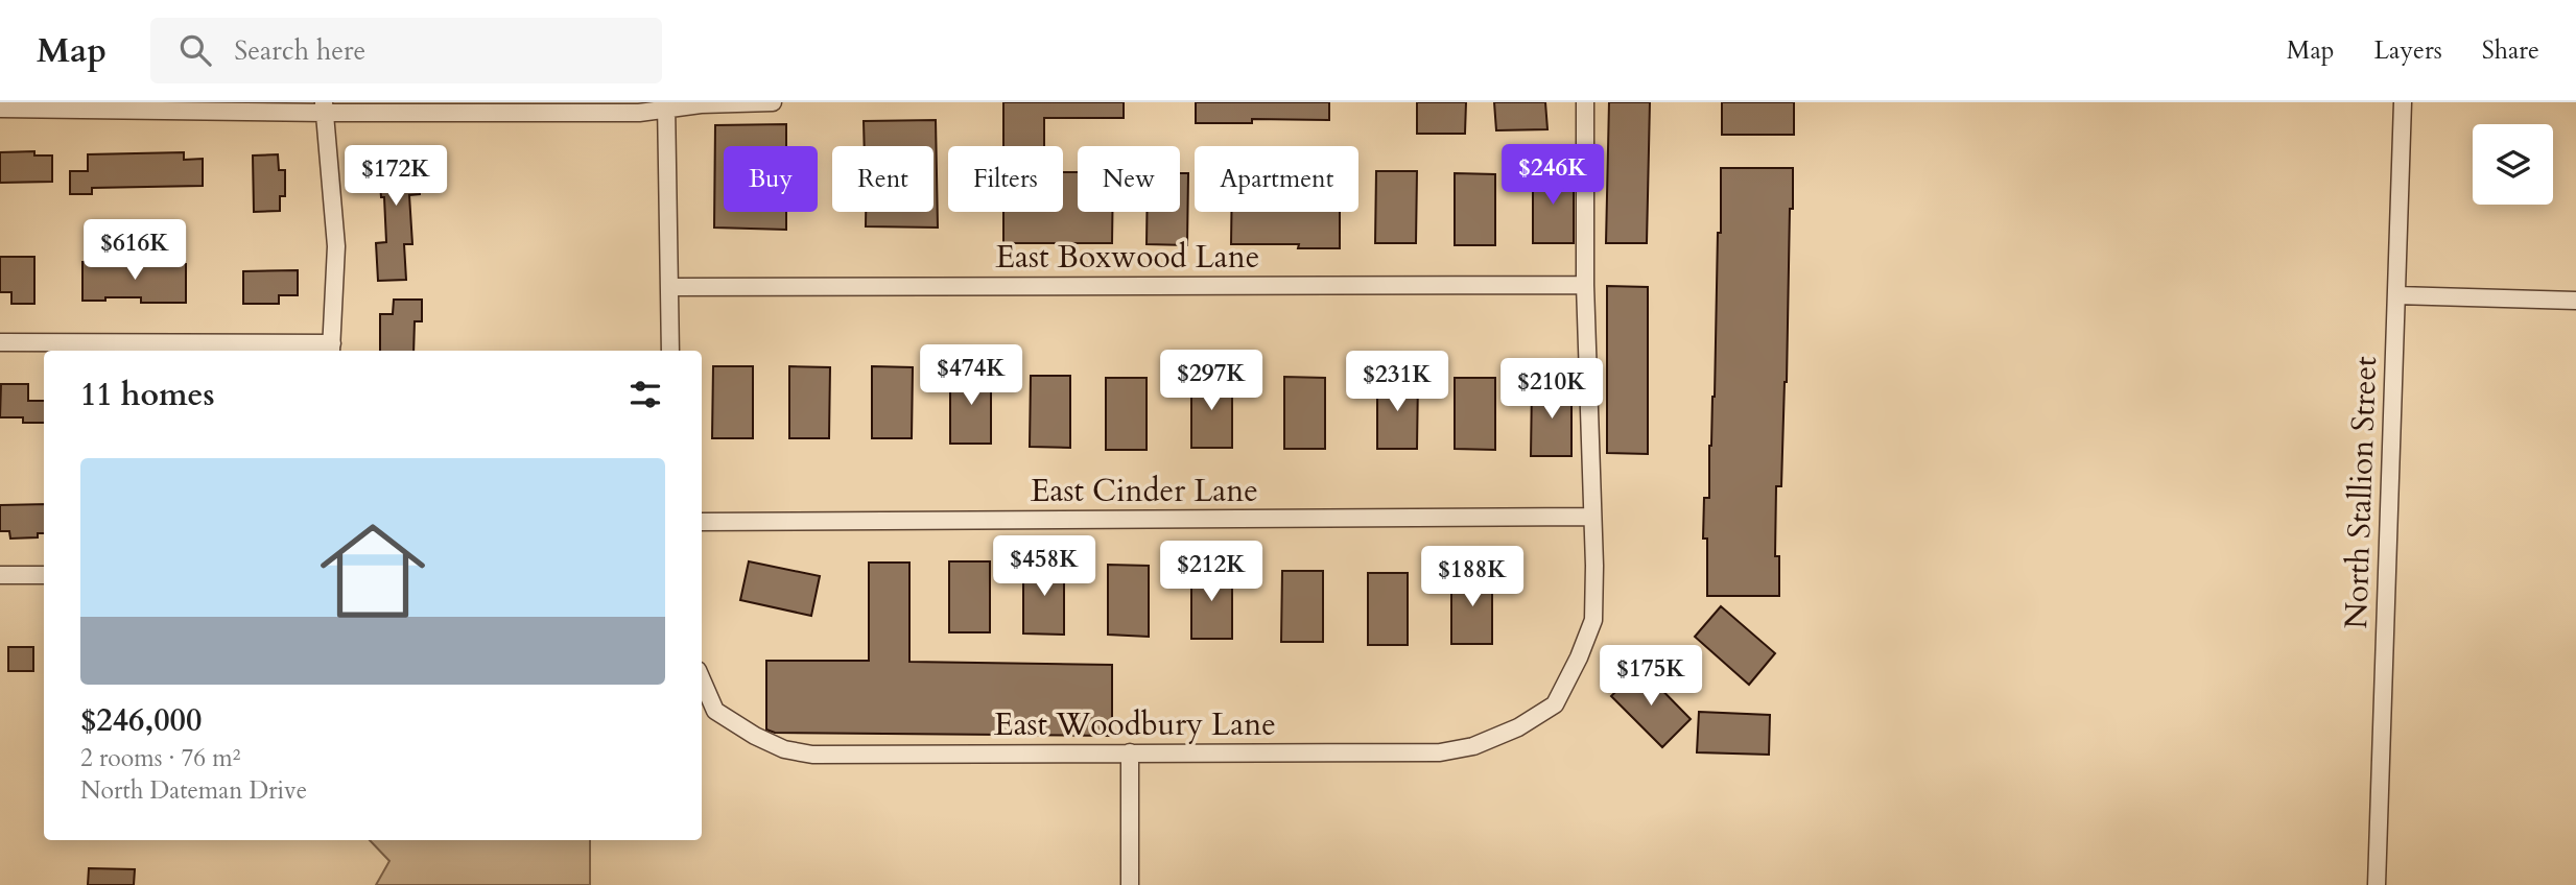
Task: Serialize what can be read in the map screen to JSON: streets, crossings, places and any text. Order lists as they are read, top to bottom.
{
  "streets": {
    "street": [
      "East Boxwood Lane",
      "East Cinder Lane",
      "North Stallion Street",
      "East Woodbury Lane"
    ]
  },
  "crossings": [
    ["East Cinder Lane", "East Woodbury Lane"]
  ],
  "page": {
    "header": "Map",
    "search": "Search here",
    "nav": ["Map", "Layers", "Share"],
    "price": [
      "$246K",
      "$172K",
      "$616K",
      "$474K",
      "$297K",
      "$231K",
      "$210K",
      "$458K",
      "$212K",
      "$188K",
      "$175K"
    ],
    "chip": [
      "Buy",
      "Rent",
      "Filters",
      "New",
      "Apartment"
    ],
    "heading": "11 homes",
    "list": [
      {
        "name": "$246,000",
        "note": "2 rooms · 76 m² · North Dateman Drive"
      }
    ]
  }
}
